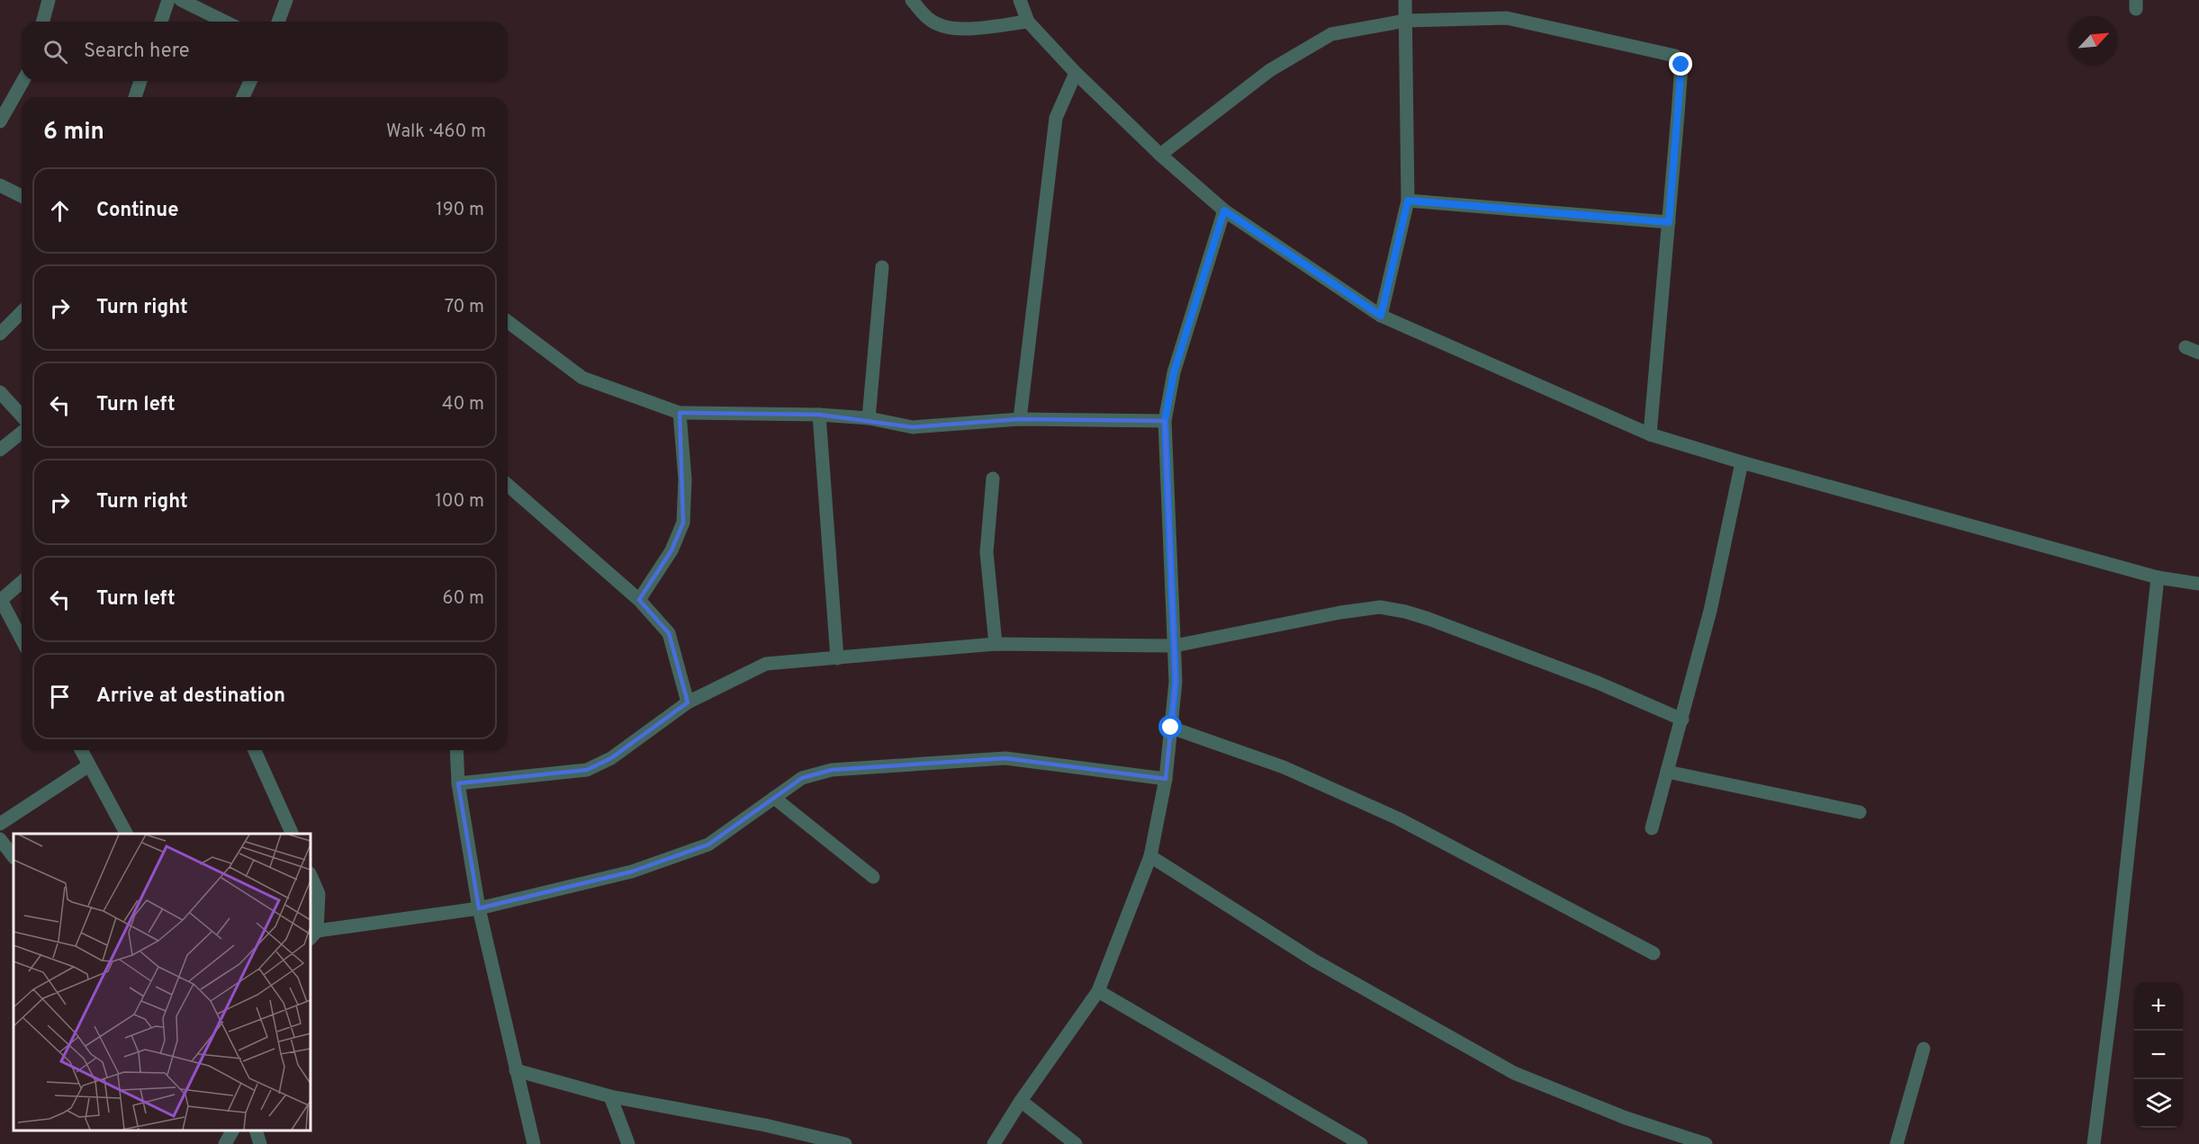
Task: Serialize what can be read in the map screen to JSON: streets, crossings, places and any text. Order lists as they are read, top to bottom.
{
  "north": "top right",
  "page": {
    "search": "Search here",
    "heading": ["6 min", "Walk · 460 m"],
    "list": [
      ["Continue", "190 m"],
      ["Turn right", "70 m"],
      ["Turn left", "40 m"],
      ["Turn right", "100 m"],
      ["Turn left", "60 m"],
      "Arrive at destination"
    ],
    "map_buttons": ["+", "−"]
  }
}
